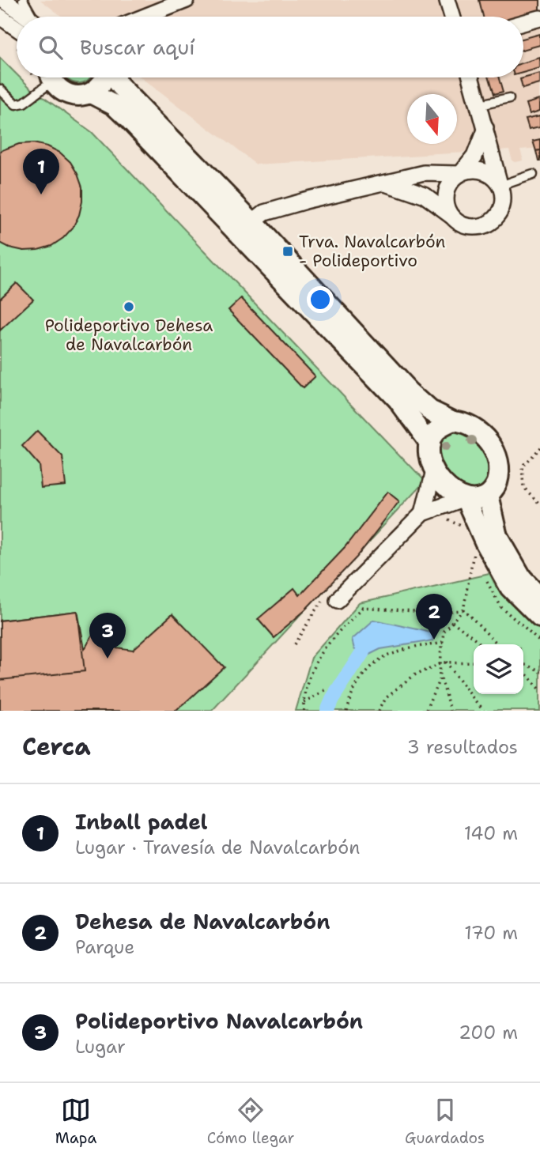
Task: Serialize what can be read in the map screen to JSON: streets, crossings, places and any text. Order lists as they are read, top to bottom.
{
  "places": {
    "transit": ["Trva. Navalcarbón - Polideportivo"],
    "other": ["Polideportivo Dehesa de Navalcarbón"]
  },
  "north": "bottom",
  "page": {
    "search": "Buscar aquí",
    "pins": ["1", "2", "3"],
    "heading": ["Cerca", "3 resultados"],
    "list": [
      {
        "mark": "1",
        "name": "Inball padel",
        "note": "Lugar · Travesía de Navalcarbón",
        "value": "140 m"
      },
      {
        "mark": "2",
        "name": "Dehesa de Navalcarbón",
        "note": "Parque",
        "value": "170 m"
      },
      {
        "mark": "3",
        "name": "Polideportivo Navalcarbón",
        "note": "Lugar",
        "value": "200 m"
      }
    ],
    "nav": ["Mapa", "Cómo llegar", "Guardados"]
  }
}
